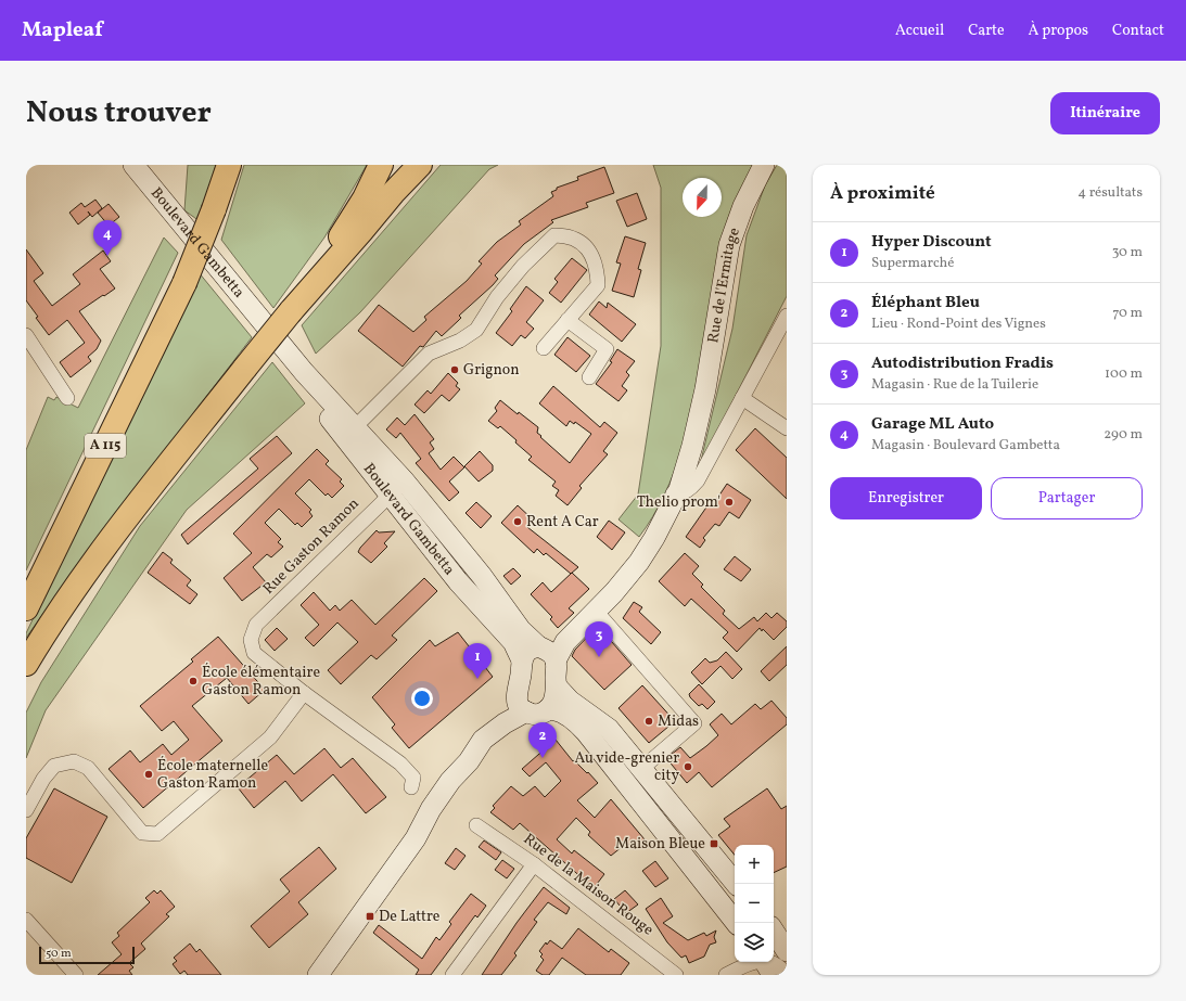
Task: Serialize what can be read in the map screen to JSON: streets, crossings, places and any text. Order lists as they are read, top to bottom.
{
  "streets": {
    "highway": ["A 115"],
    "main road": ["Boulevard Gambetta", "Rue de l'Ermitage"],
    "street": ["Rue Gaston Ramon", "Rue de la Maison Rouge"]
  },
  "crossings": [
    ["Boulevard Gambetta", "Rue de l'Ermitage"],
    ["Boulevard Gambetta", "Rue Gaston Ramon"]
  ],
  "places": {
    "other": [
      "Grignon",
      "Thelio prom'",
      "Rent A Car",
      "École élémentaire Gaston Ramon",
      "Midas",
      "Au vide-grenier city",
      "École maternelle Gaston Ramon"
    ],
    "transit": ["Maison Bleue", "De Lattre"]
  },
  "scale_bar": "50 m",
  "north": "bottom",
  "page": {
    "header": "Mapleaf",
    "nav": [
      "Accueil",
      "Carte",
      "À propos",
      "Contact"
    ],
    "title": "Nous trouver",
    "buttons": [
      "Itinéraire",
      ["Enregistrer", "Partager"]
    ],
    "heading": ["À proximité", "4 résultats"],
    "pins": [
      "4",
      "3",
      "1",
      "2"
    ],
    "list": [
      {
        "mark": "1",
        "name": "Hyper Discount",
        "note": "Supermarché",
        "value": "30 m"
      },
      {
        "mark": "2",
        "name": "Éléphant Bleu",
        "note": "Lieu · Rond-Point des Vignes",
        "value": "70 m"
      },
      {
        "mark": "3",
        "name": "Autodistribution Fradis",
        "note": "Magasin · Rue de la Tuilerie",
        "value": "100 m"
      },
      {
        "mark": "4",
        "name": "Garage ML Auto",
        "note": "Magasin · Boulevard Gambetta",
        "value": "290 m"
      }
    ],
    "map_buttons": ["+", "−"],
    "scale": "50 m"
  }
}
